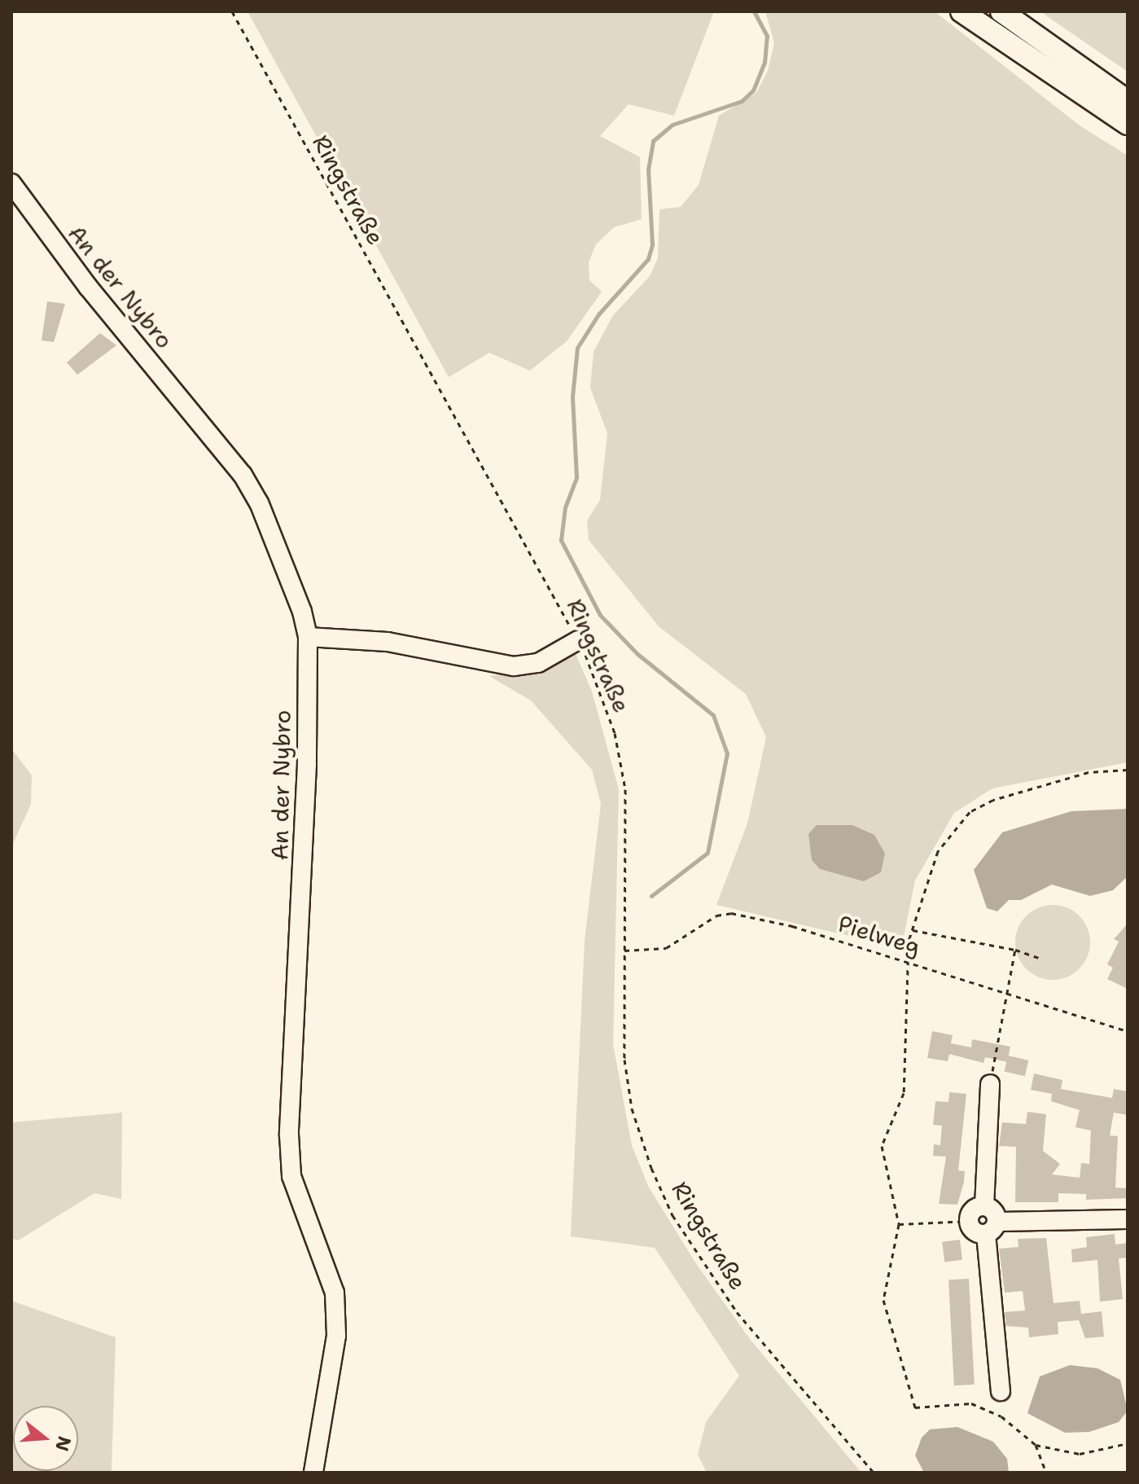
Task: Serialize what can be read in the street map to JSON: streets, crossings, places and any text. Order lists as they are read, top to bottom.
{
  "streets": {
    "street": ["An der Nybro"],
    "path": ["Ringstraße", "Pielweg"]
  },
  "crossings": [
    ["Ringstraße", "Pielweg"]
  ],
  "north": "right"
}
